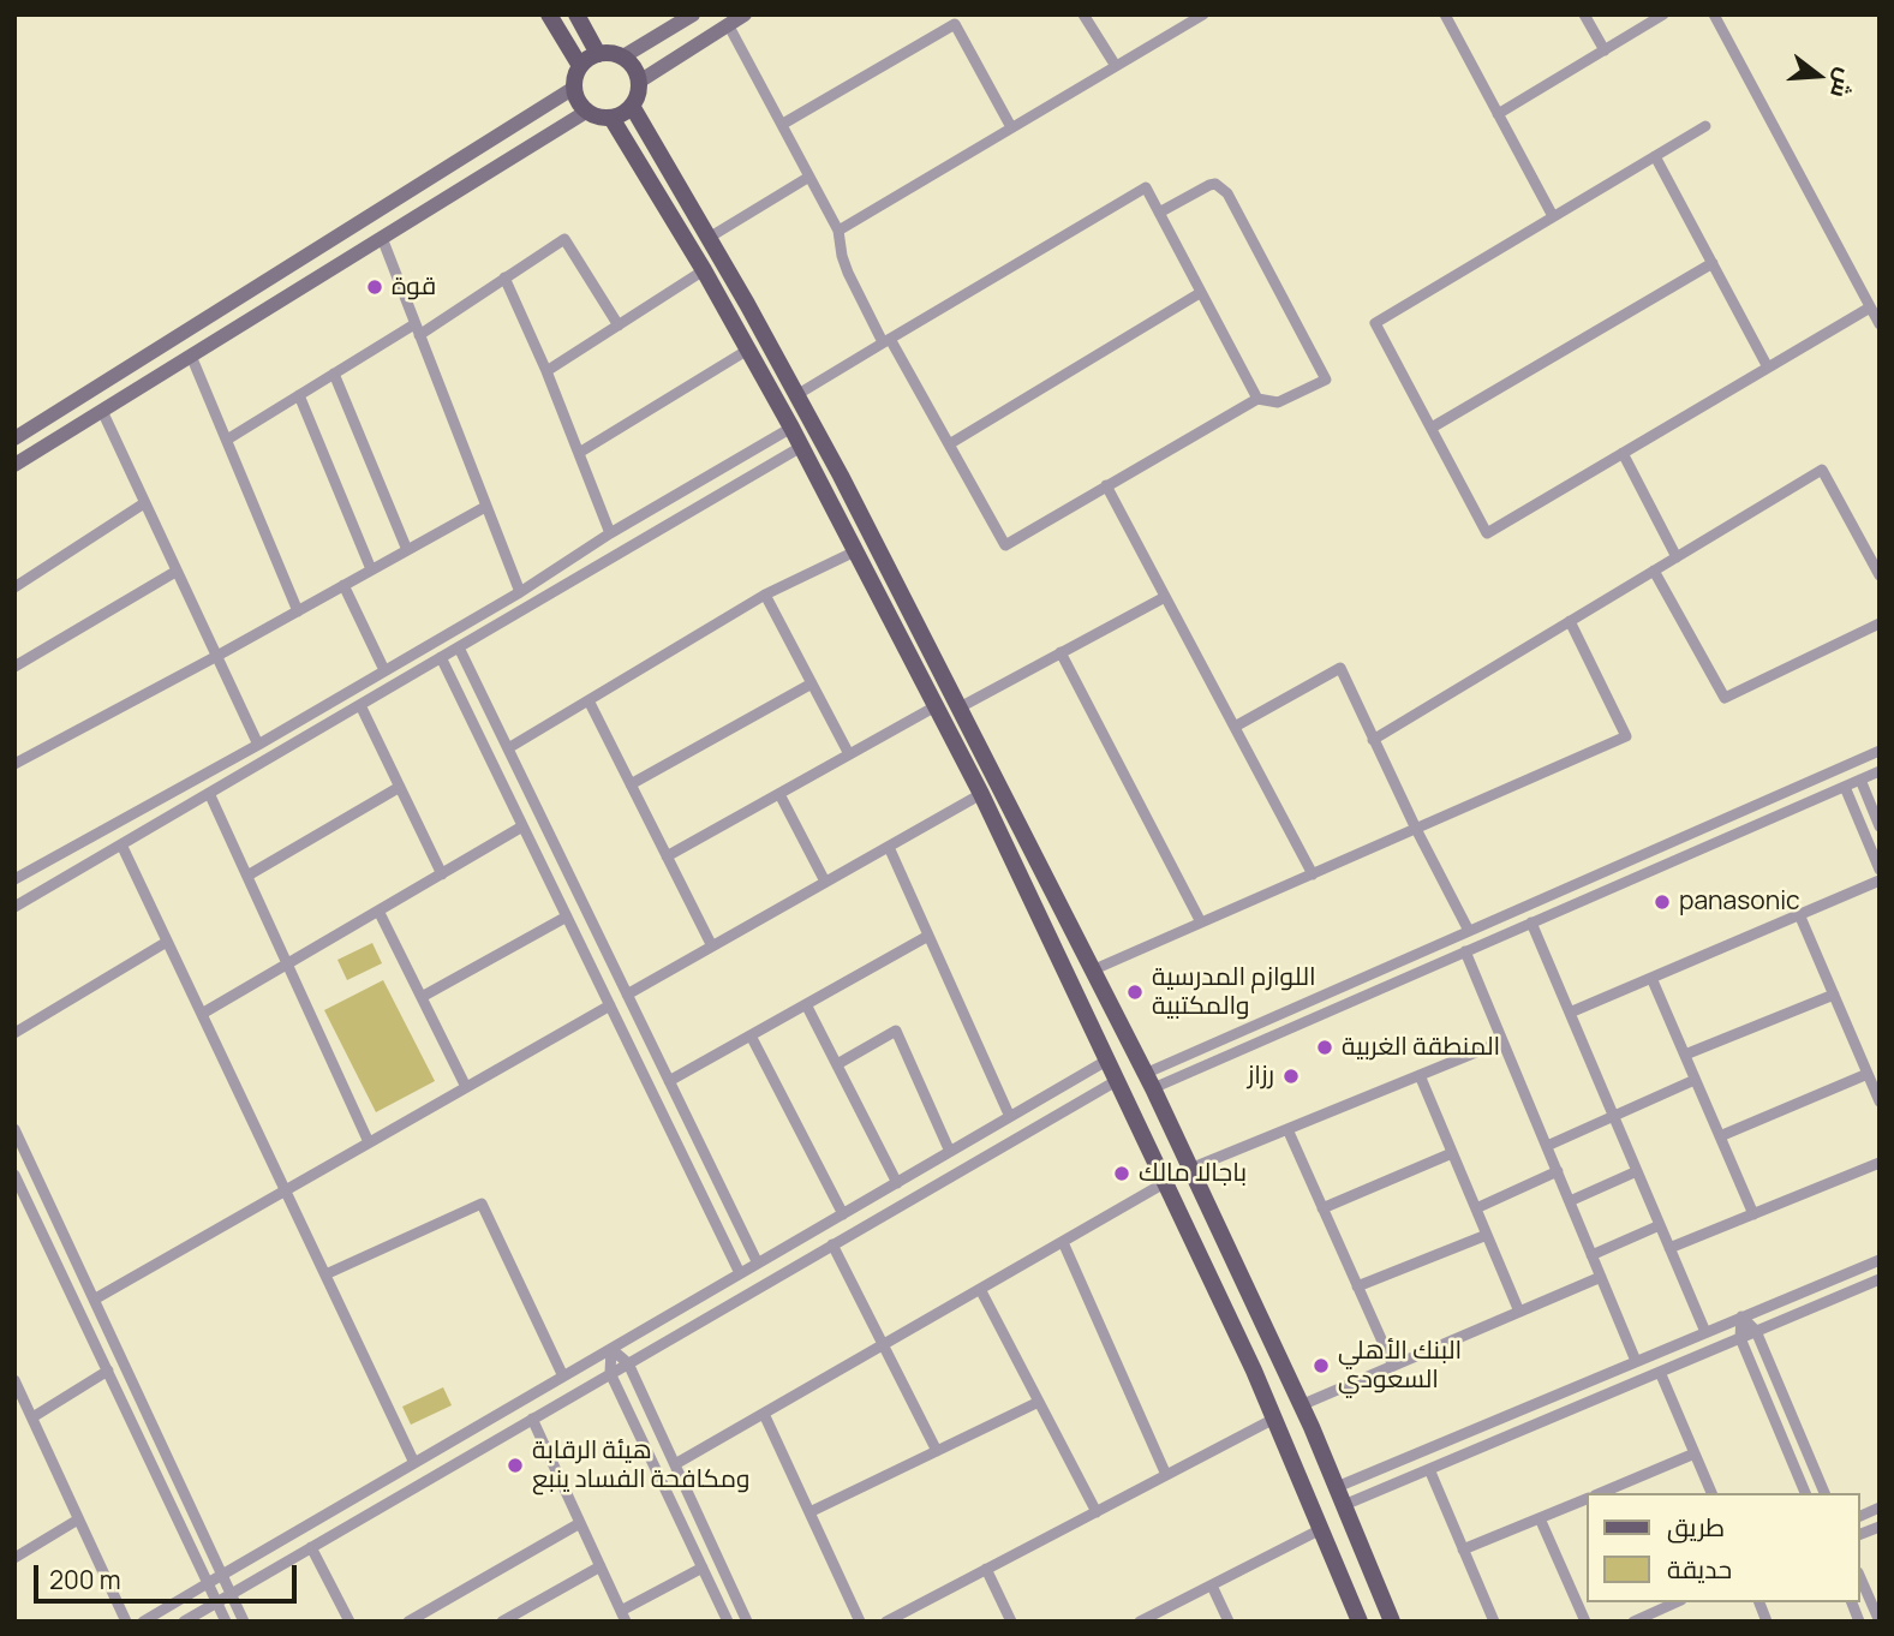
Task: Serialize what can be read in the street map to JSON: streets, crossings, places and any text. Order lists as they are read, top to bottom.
{
  "places": [
    "قوة",
    "panasonic",
    "اللوازم المدرسية والمكتبية",
    "المنطقة الغربية",
    "رزاز",
    "باجالا مالك",
    "البنك الأهلي السعودي",
    "هيئة الرقابة ومكافحة الفساد ينبع"
  ],
  "legend": ["طريق", "حديقة"],
  "scale_bar": "200 m",
  "north": "right"
}
